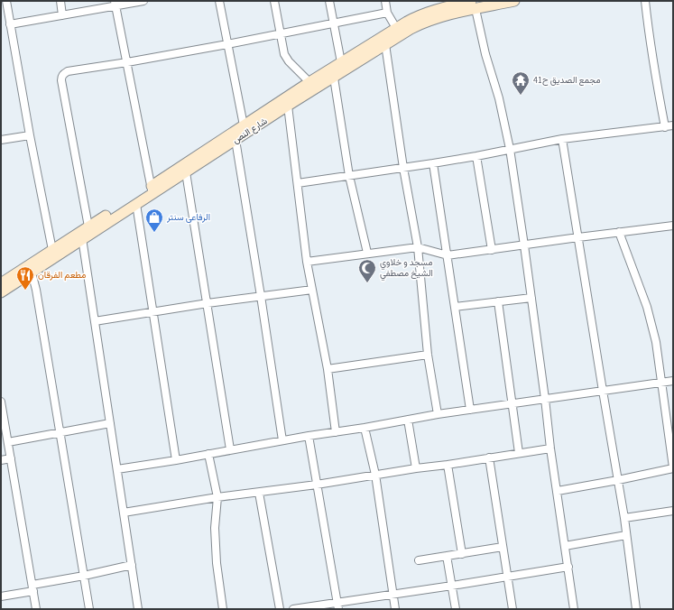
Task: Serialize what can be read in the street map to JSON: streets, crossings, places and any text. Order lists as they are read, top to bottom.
{
  "streets": {
    "main road": ["شارع النص"]
  },
  "places": {
    "temple": ["مجمع الصديق ح41"],
    "shop": ["الرفاعى سنتر"],
    "mosque": ["مسجد و خلاوي الشيخ مصطفي"],
    "restaurant": ["مطعم الفرقان"]
  }
}
